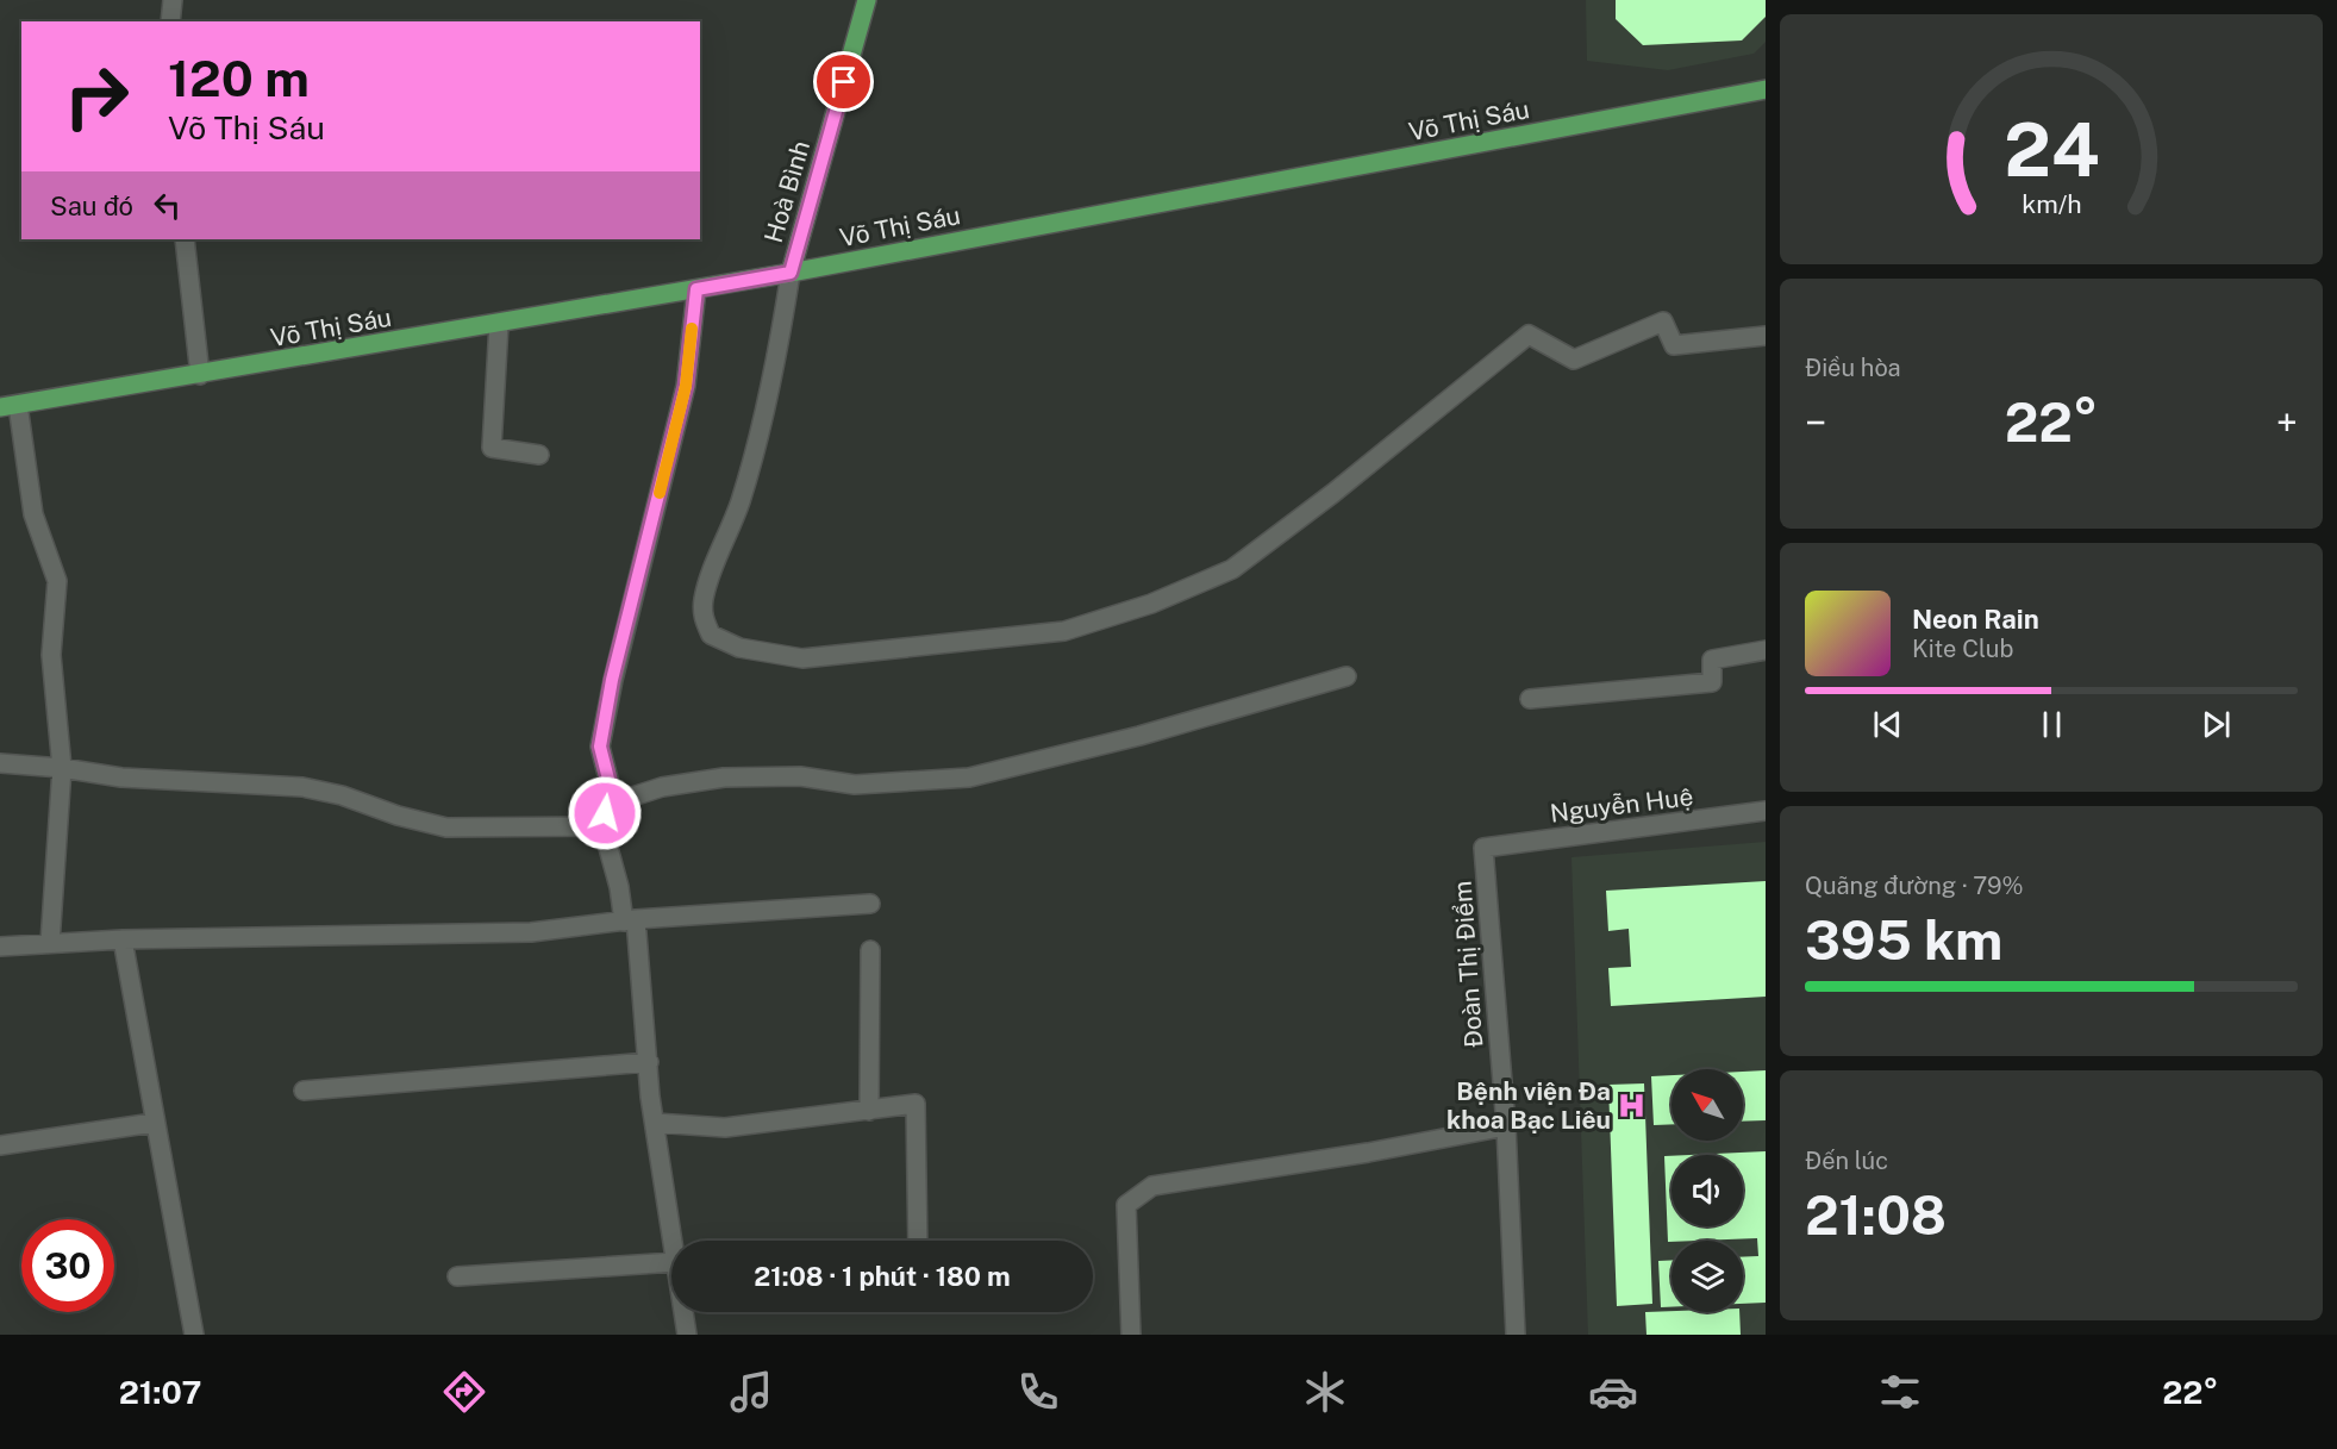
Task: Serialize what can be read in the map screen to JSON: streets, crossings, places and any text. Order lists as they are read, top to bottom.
{
  "streets": {
    "main road": ["Võ Thị Sáu", "Hoà Bình"],
    "street": ["Nguyễn Huệ", "Đoàn Thị Điểm"]
  },
  "crossings": [
    ["Võ Thị Sáu", "Hoà Bình"],
    ["Nguyễn Huệ", "Đoàn Thị Điểm"]
  ],
  "places": {
    "hospital": ["Bệnh viện Đa khoa Bạc Liêu"]
  },
  "north": "top left",
  "page": {
    "turn": ["120 m", "Võ Thị Sáu"],
    "then": "Sau đó",
    "tile": [
      "Điều hòa",
      ["Quãng đường · 79%", "395 km"],
      ["Đến lúc", "21:08"]
    ],
    "heat": ["−", "22°", "+"],
    "song": ["Neon Rain", "Kite Club"],
    "limit": "30",
    "trip": "21:08 · 1 phút · 180 m",
    "tabs": ["21:07", "22°"],
    "gauge": ["24", "km/h"]
  }
}
